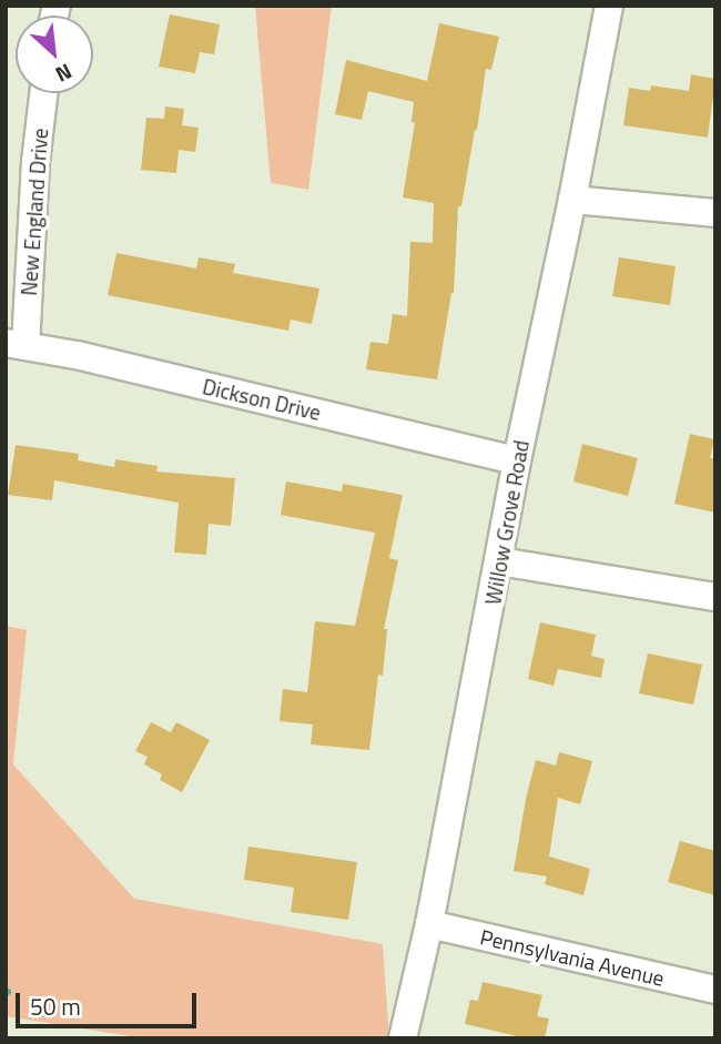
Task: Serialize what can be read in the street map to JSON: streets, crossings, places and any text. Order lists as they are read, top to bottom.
{
  "streets": {
    "street": [
      "New England Drive",
      "Dickson Drive",
      "Willow Grove Road",
      "Pennsylvania Avenue"
    ]
  },
  "crossings": [
    ["New England Drive", "Dickson Drive"],
    ["Dickson Drive", "Willow Grove Road"],
    ["Willow Grove Road", "Pennsylvania Avenue"]
  ],
  "scale_bar": "50 m",
  "north": "bottom right"
}
